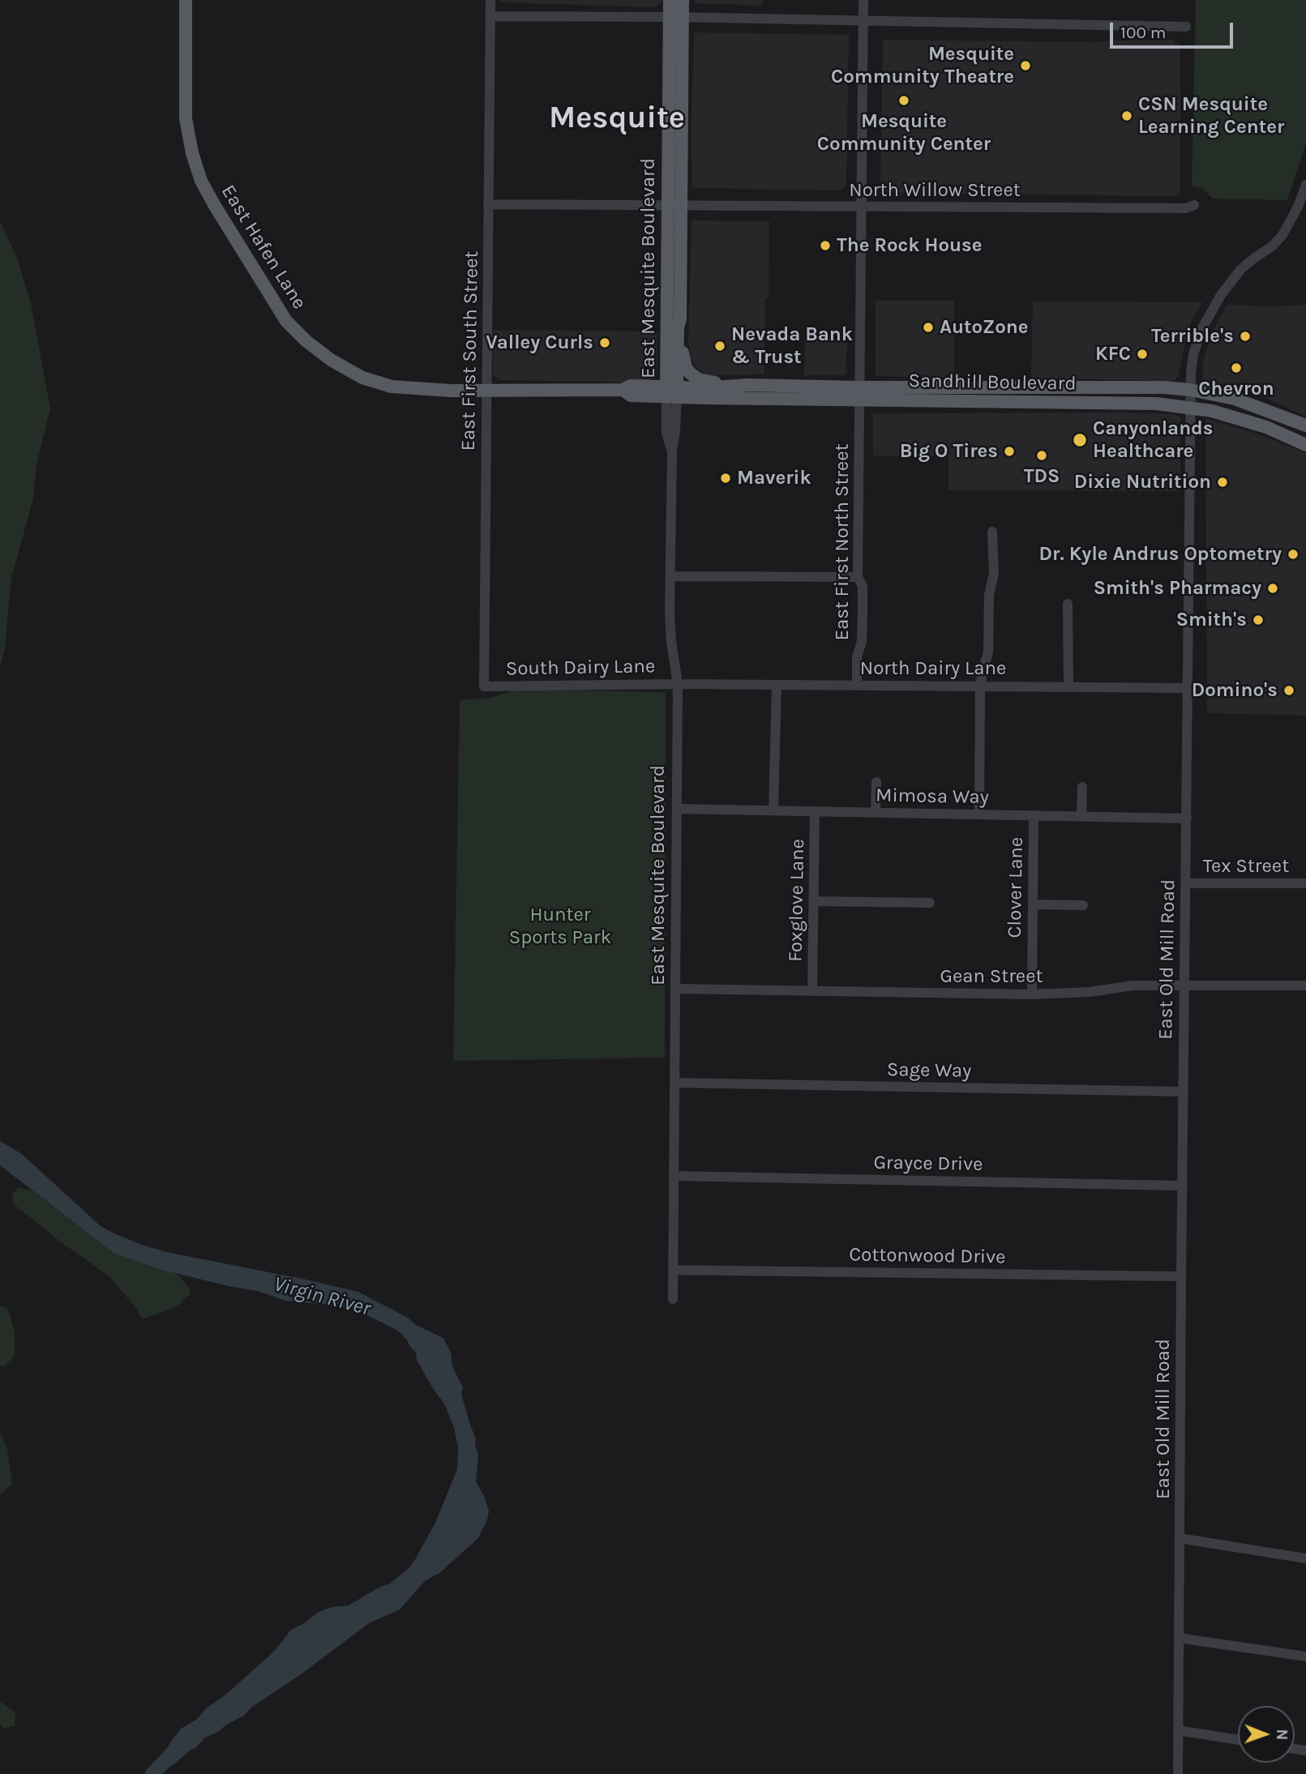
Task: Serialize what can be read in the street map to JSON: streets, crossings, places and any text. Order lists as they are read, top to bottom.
{
  "streets": {
    "main road": ["East Hafen Lane", "East Mesquite Boulevard", "Sandhill Boulevard"],
    "street": [
      "North Willow Street",
      "East First South Street",
      "East First North Street",
      "South Dairy Lane",
      "North Dairy Lane",
      "Mimosa Way",
      "Tex Street",
      "Clover Lane",
      "Foxglove Lane",
      "East Old Mill Road",
      "Gean Street",
      "Sage Way",
      "Grayce Drive",
      "Cottonwood Drive"
    ]
  },
  "crossings": [
    ["North Willow Street", "East Mesquite Boulevard"],
    ["North Willow Street", "East First South Street"],
    ["North Willow Street", "East First North Street"],
    ["East Hafen Lane", "East Mesquite Boulevard"],
    ["East Hafen Lane", "East First South Street"],
    ["East Hafen Lane", "Sandhill Boulevard"],
    ["East Mesquite Boulevard", "Sandhill Boulevard"],
    ["East Mesquite Boulevard", "South Dairy Lane"],
    ["East Mesquite Boulevard", "North Dairy Lane"],
    ["East Mesquite Boulevard", "Mimosa Way"],
    ["East Mesquite Boulevard", "Gean Street"],
    ["East Mesquite Boulevard", "Sage Way"],
    ["East Mesquite Boulevard", "Grayce Drive"],
    ["East Mesquite Boulevard", "Cottonwood Drive"],
    ["East First South Street", "South Dairy Lane"],
    ["Sandhill Boulevard", "East First North Street"],
    ["Sandhill Boulevard", "East Old Mill Road"],
    ["East First North Street", "North Dairy Lane"],
    ["South Dairy Lane", "North Dairy Lane"],
    ["North Dairy Lane", "East Old Mill Road"],
    ["Mimosa Way", "Clover Lane"],
    ["Mimosa Way", "Foxglove Lane"],
    ["Mimosa Way", "East Old Mill Road"],
    ["Tex Street", "East Old Mill Road"],
    ["Clover Lane", "Gean Street"],
    ["Foxglove Lane", "Gean Street"],
    ["East Old Mill Road", "Gean Street"],
    ["East Old Mill Road", "Sage Way"],
    ["East Old Mill Road", "Grayce Drive"],
    ["East Old Mill Road", "Cottonwood Drive"]
  ],
  "districts": ["Mesquite"],
  "water": ["Virgin River"],
  "parks": ["Hunter Sports Park"],
  "places": [
    "Mesquite Community Theatre",
    "Mesquite Community Center",
    "CSN Mesquite Learning Center",
    "The Rock House",
    "AutoZone",
    "Terrible's",
    "Valley Curls",
    "Nevada Bank & Trust",
    "KFC",
    "Chevron",
    "Canyonlands Healthcare",
    "Big O Tires",
    "TDS",
    "Maverik",
    "Dixie Nutrition",
    "Dr. Kyle Andrus Optometry",
    "Smith's Pharmacy",
    "Smith's",
    "Domino's"
  ],
  "scale_bar": "100 m",
  "north": "right"
}
